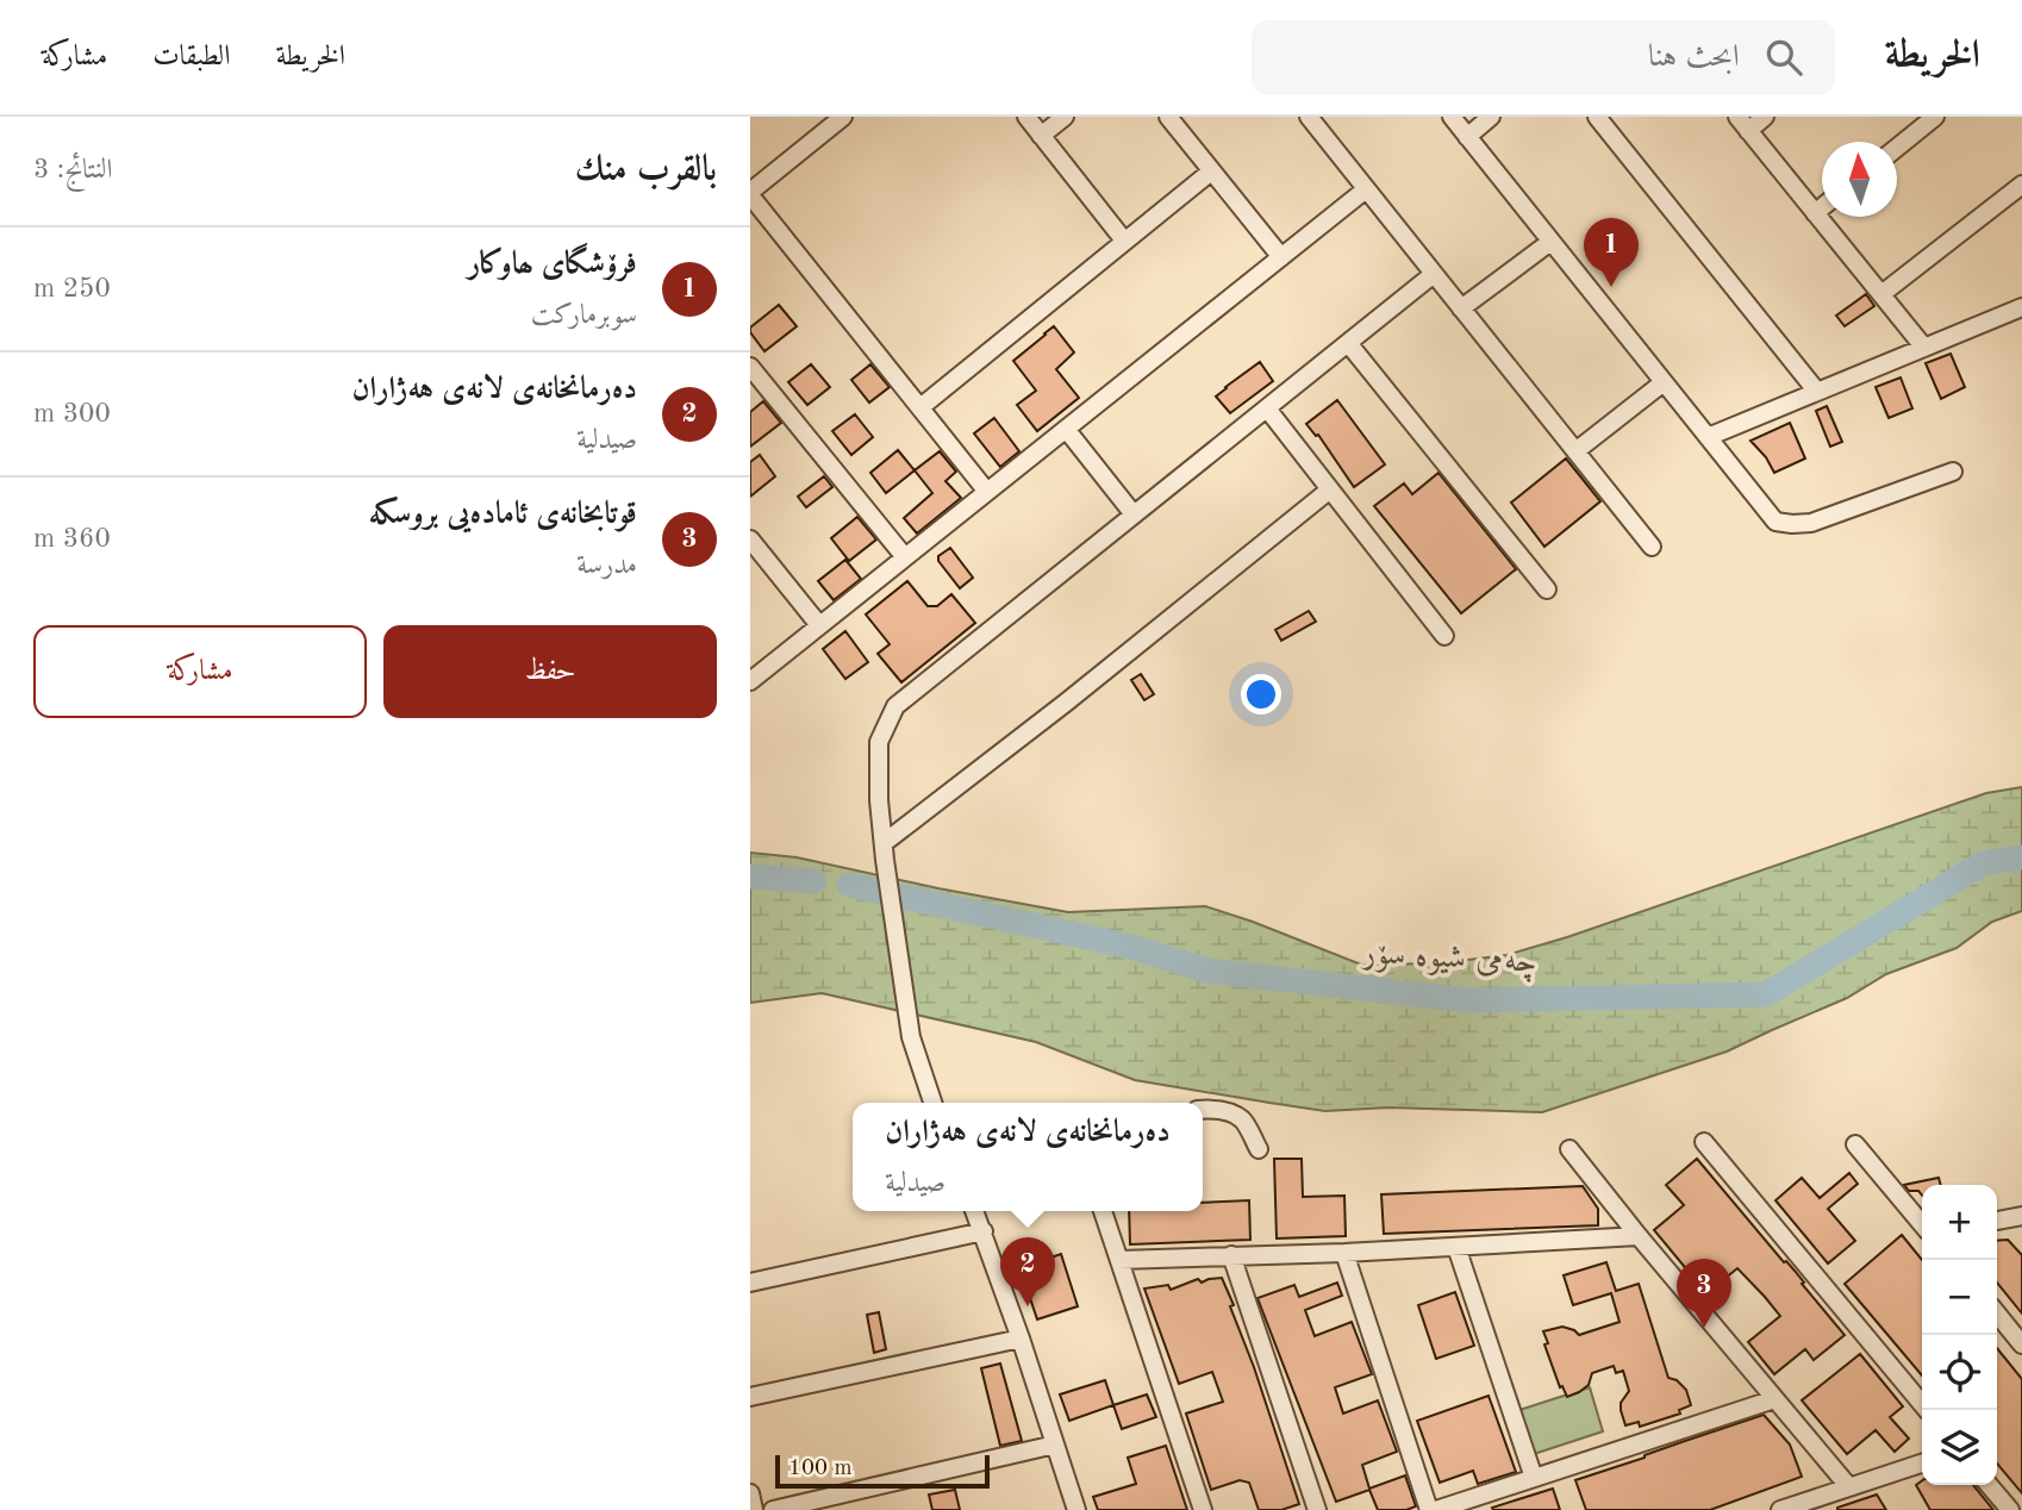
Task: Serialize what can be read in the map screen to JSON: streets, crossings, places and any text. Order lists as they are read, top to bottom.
{
  "water": ["چەمی شیوە سۆر"],
  "scale_bar": "100 m",
  "north": "top",
  "page": {
    "header": "الخريطة",
    "search": "ابحث هنا",
    "nav": ["الخريطة", "الطبقات", "مشاركة"],
    "heading": ["بالقرب منك", "النتائج: 3"],
    "pins": ["1", "2", "3"],
    "list": [
      {
        "mark": "1",
        "name": "فرۆشگای ھاوکار",
        "note": "سوبرماركت",
        "value": "250 m"
      },
      {
        "mark": "2",
        "name": "دەرمانخانەی لانەی هەژاران",
        "note": "صيدلية",
        "value": "300 m"
      },
      {
        "mark": "3",
        "name": "قوتابخانەی ئامادەیی بروسکە",
        "note": "مدرسة",
        "value": "360 m"
      }
    ],
    "buttons": ["حفظ", "مشاركة"],
    "popup": ["دەرمانخانەی لانەی هەژاران", "صيدلية"],
    "map_buttons": ["+", "−"],
    "scale": "100 m"
  }
}
